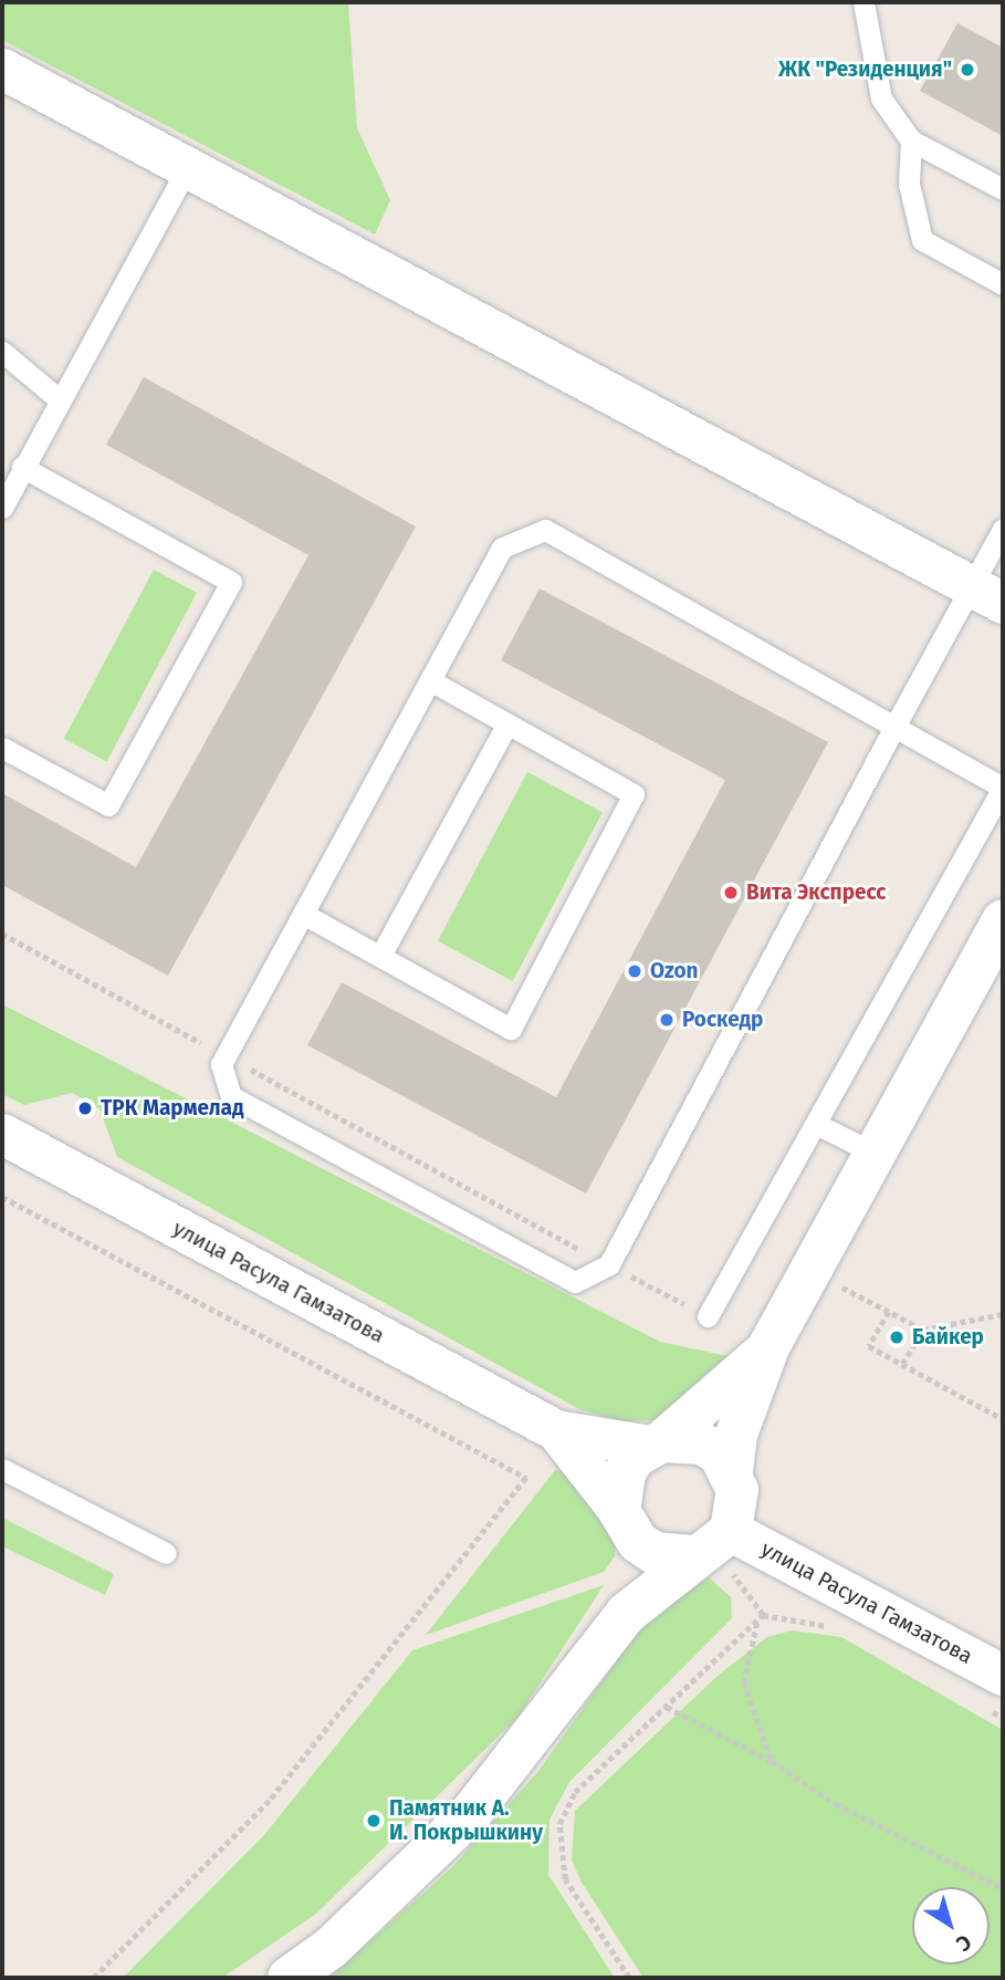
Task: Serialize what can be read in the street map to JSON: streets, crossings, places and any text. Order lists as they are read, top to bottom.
{
  "streets": {
    "street": ["улица Расула Гамзатова"]
  },
  "places": [
    "ЖК \"Резиденция\"",
    "Вита Экспресс",
    "Ozon",
    "Роскедр",
    "ТРК Мармелад",
    "Байкер",
    "Памятник А. И. Покрышкину"
  ],
  "north": "bottom right"
}
